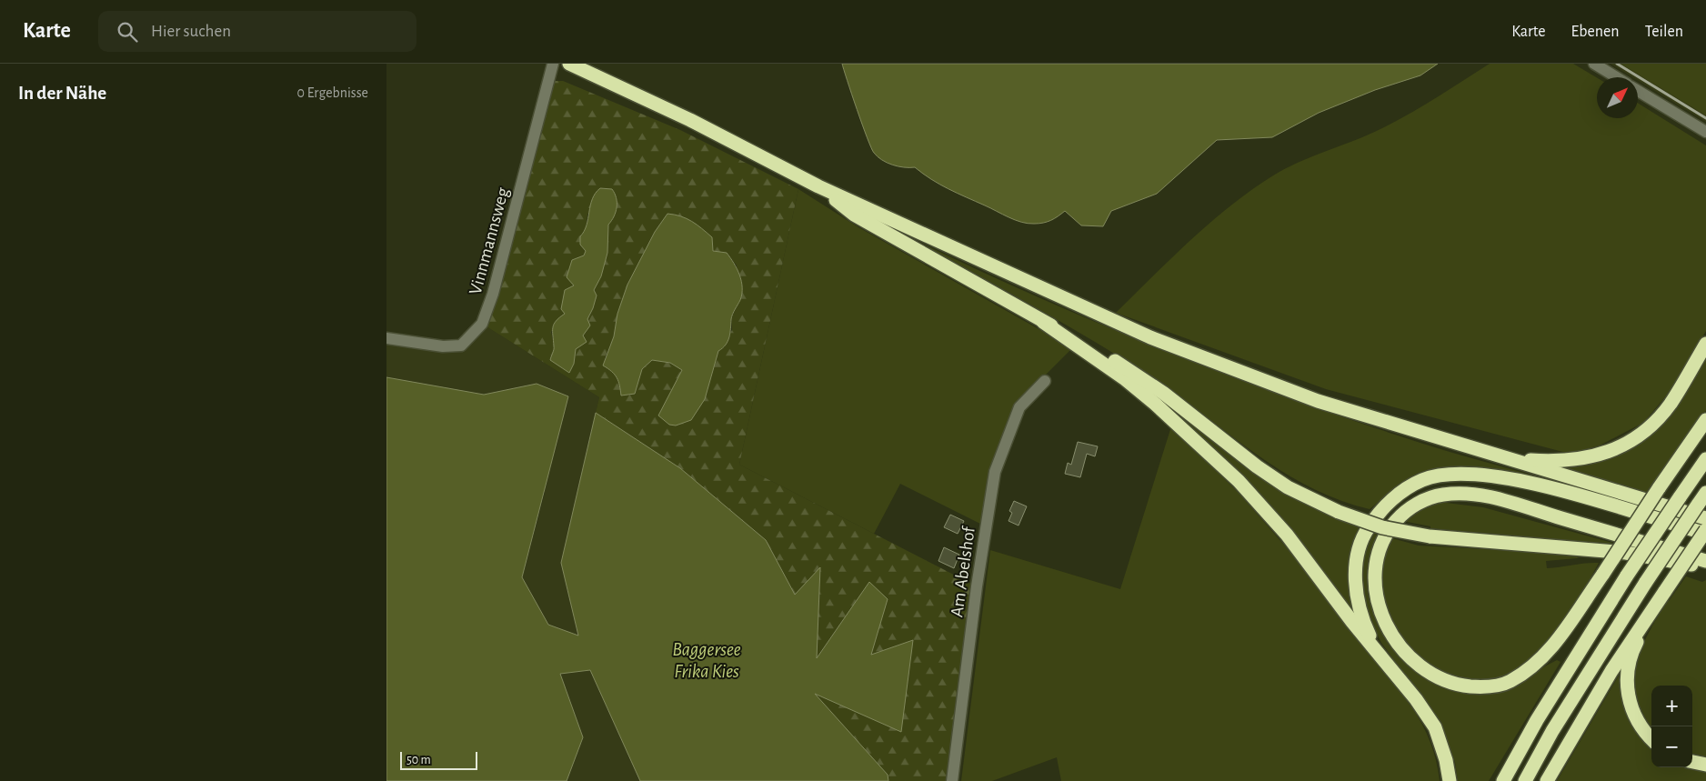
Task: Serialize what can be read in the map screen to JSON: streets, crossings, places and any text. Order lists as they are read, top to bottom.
{
  "streets": {
    "street": ["Vinnmannsweg", "Am Abelshof"]
  },
  "water": ["Baggersee Frika Kies"],
  "scale_bar": "50 m",
  "north": "top right",
  "page": {
    "header": "Karte",
    "search": "Hier suchen",
    "nav": ["Karte", "Ebenen", "Teilen"],
    "heading": ["In der Nähe", "0 Ergebnisse"],
    "map_buttons": ["+", "−"],
    "scale": "50 m"
  }
}
